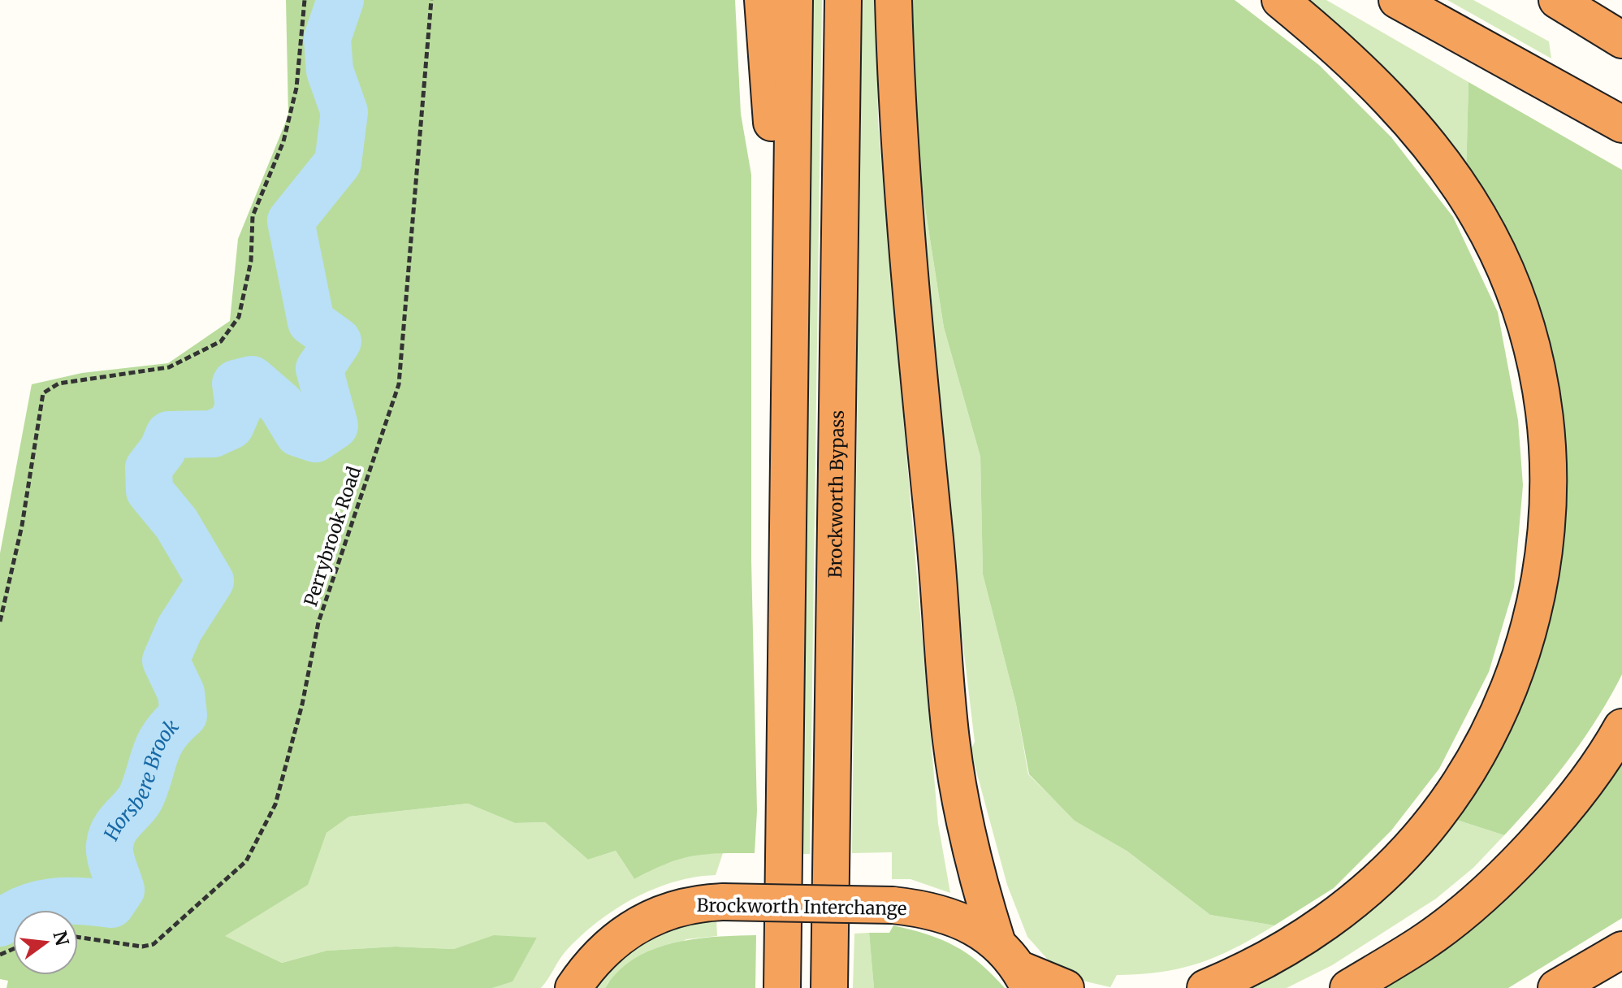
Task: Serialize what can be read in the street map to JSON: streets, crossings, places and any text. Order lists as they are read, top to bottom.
{
  "streets": {
    "highway": ["Brockworth Bypass", "Brockworth Interchange"],
    "path": ["Perrybrook Road"]
  },
  "water": ["Horsbere Brook"],
  "north": "right"
}
